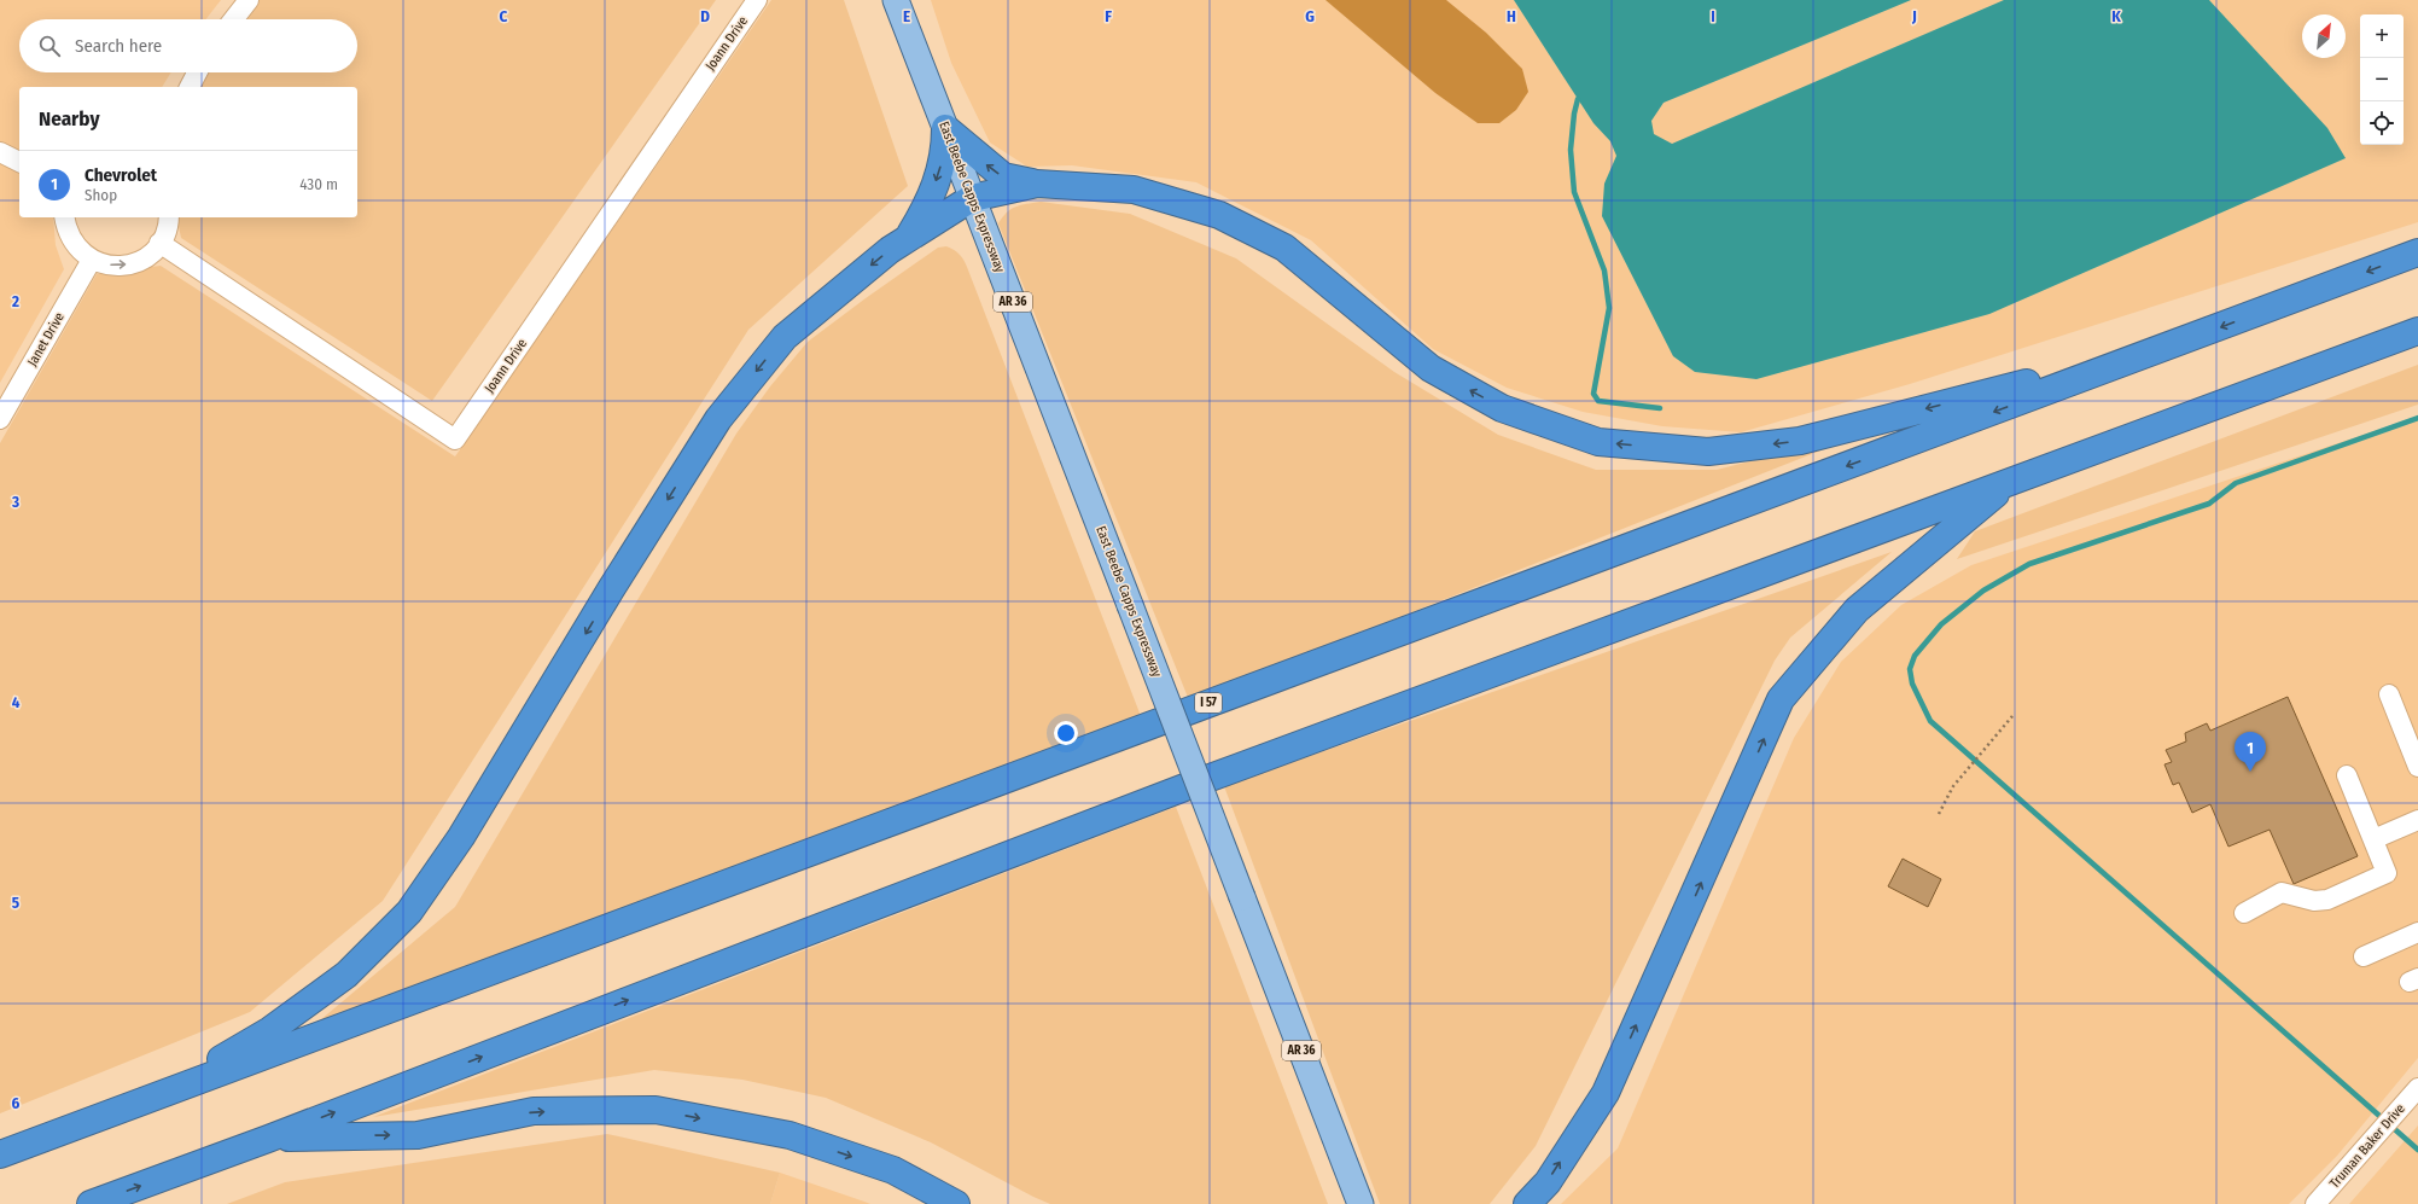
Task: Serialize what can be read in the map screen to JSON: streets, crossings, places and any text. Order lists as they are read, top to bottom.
{
  "streets": {
    "highway": ["I 57"],
    "main road": ["East Beebe Capps Expressway", "AR 36"],
    "street": ["Joann Drive", "Janet Drive", "Truman Baker Drive"]
  },
  "north": "top right",
  "page": {
    "map_buttons": ["+", "−"],
    "search": "Search here",
    "heading": "Nearby",
    "list": [
      {
        "mark": "1",
        "name": "Chevrolet",
        "note": "Shop",
        "value": "430 m"
      }
    ],
    "pins": "1"
  },
  "grid": {
    "columns": [
      "C",
      "D",
      "E",
      "F",
      "G",
      "H",
      "I",
      "J",
      "K"
    ],
    "rows": [
      "2",
      "3",
      "4",
      "5",
      "6"
    ]
  }
}
